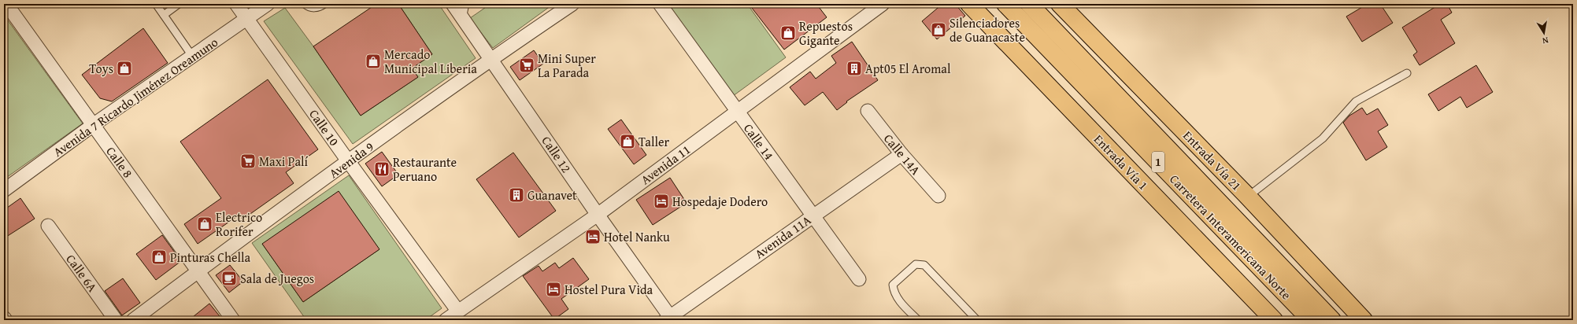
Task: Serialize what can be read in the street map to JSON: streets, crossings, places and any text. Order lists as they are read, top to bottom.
{
  "streets": {
    "main road": [
      "Entrada Vía 21",
      "Entrada Vía 1",
      "1",
      "Carretera Interamericana Norte"
    ],
    "street": [
      "Avenida 7 Ricardo Jiménez Oreamuno",
      "Calle 10",
      "Calle 14",
      "Calle 12",
      "Calle 14A",
      "Avenida 9",
      "Calle 8",
      "Avenida 11",
      "Avenida 11A",
      "Calle 6A"
    ]
  },
  "crossings": [
    ["Avenida 7 Ricardo Jiménez Oreamuno", "Calle 10"],
    ["Avenida 7 Ricardo Jiménez Oreamuno", "Calle 8"],
    ["Calle 10", "Avenida 9"],
    ["Calle 10", "Avenida 11"],
    ["Calle 14", "Avenida 11"],
    ["Calle 14", "Avenida 11A"],
    ["Calle 12", "Avenida 9"],
    ["Calle 12", "Avenida 11"],
    ["Calle 12", "Avenida 11A"],
    ["Calle 14A", "Avenida 11A"],
    ["Avenida 9", "Calle 8"]
  ],
  "places": {
    "shop": [
      "Silenciadores de Guanacaste",
      "Repuestos Gigante",
      "Mercado Municipal Liberia",
      "Toys",
      "Taller",
      "Electrico Rorifer",
      "Pinturas Chella"
    ],
    "supermarket": ["Mini Super La Parada", "Maxi Palí"],
    "building": ["Apt05 El Aromal", "Guanavet"],
    "restaurant": ["Restaurante Peruano"],
    "hotel": ["Hospedaje Dodero", "Hotel Nanku", "Hostel Pura Vida"],
    "cafe": ["Sala de Juegos"]
  },
  "north": "bottom"
}
